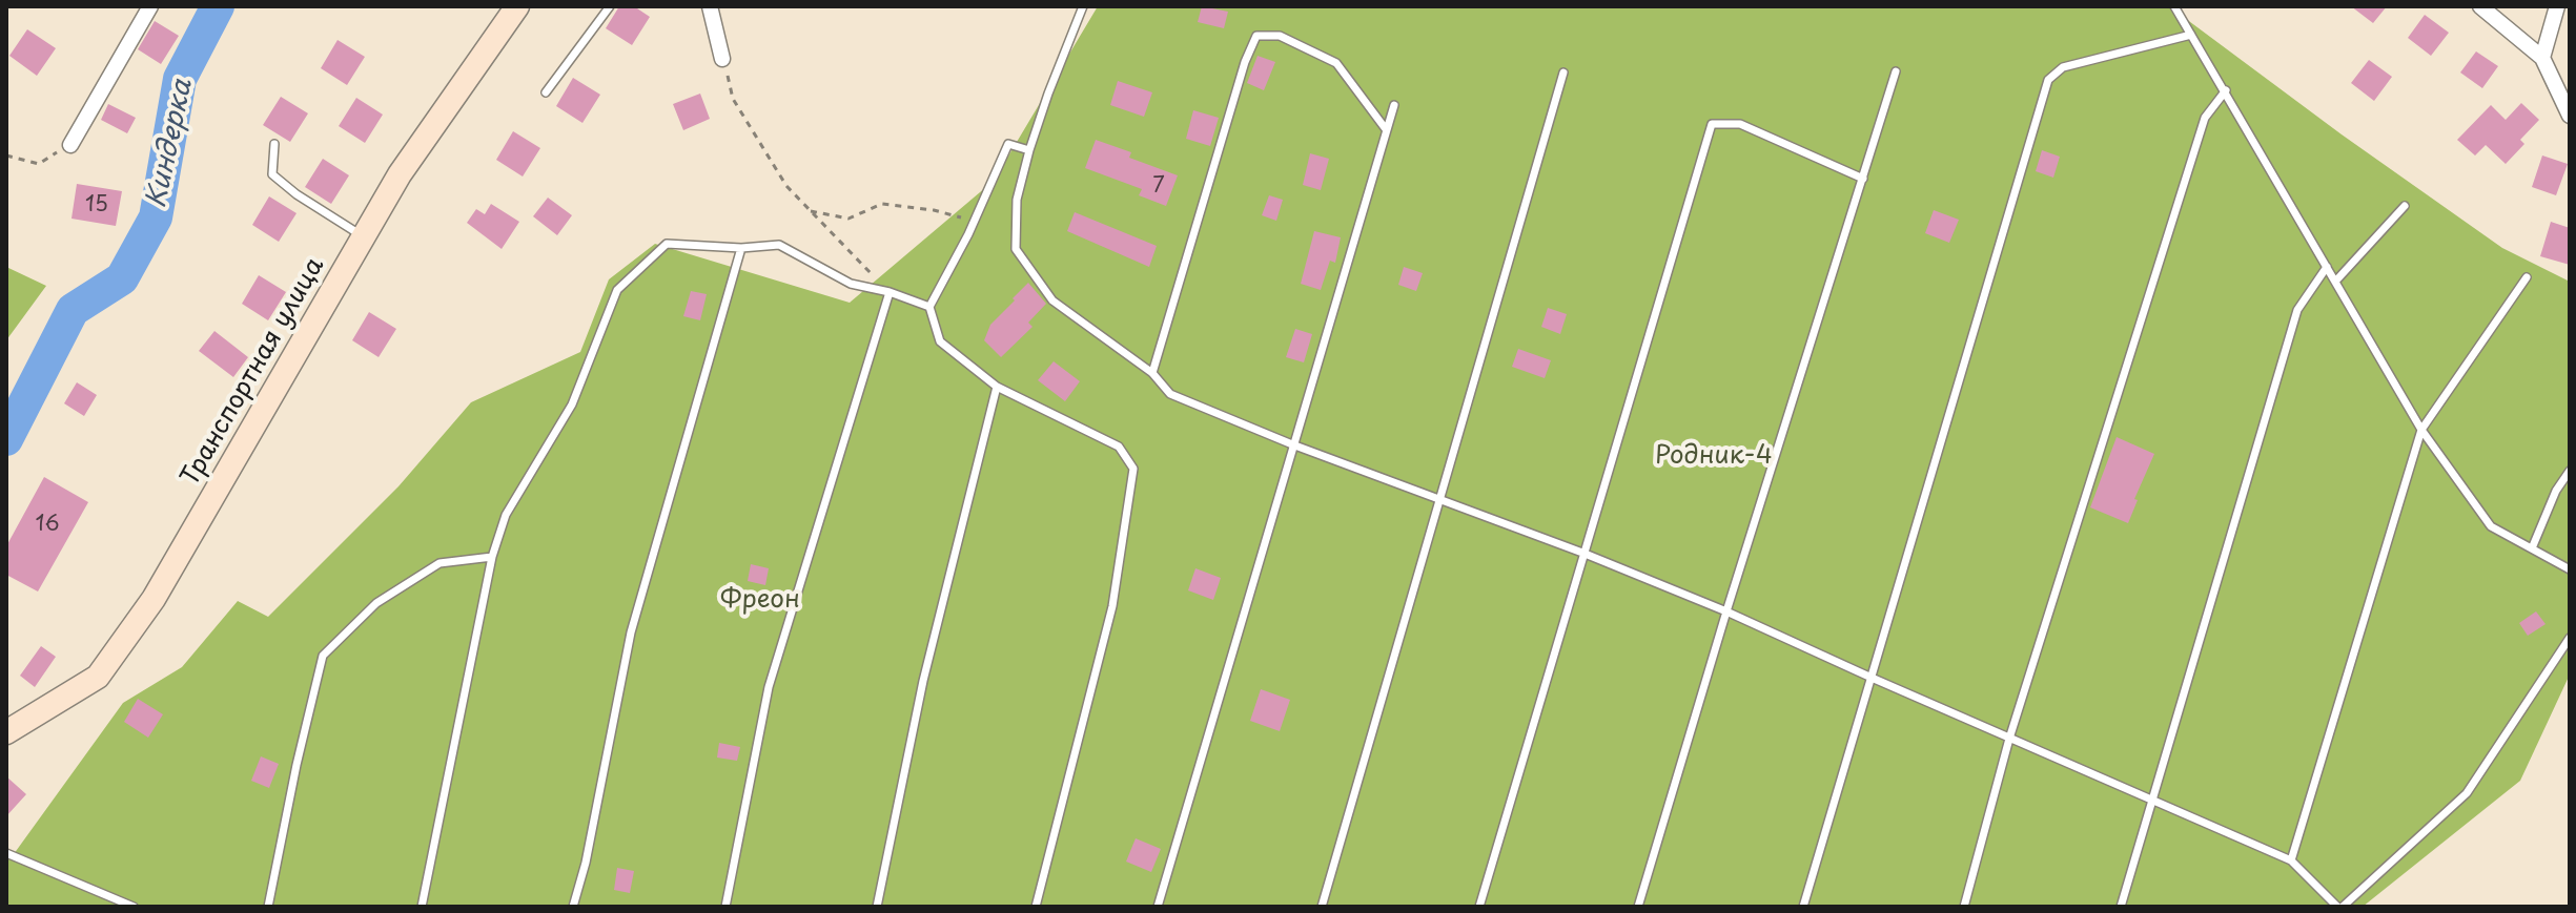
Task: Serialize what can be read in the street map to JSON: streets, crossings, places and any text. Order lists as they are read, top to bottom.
{
  "streets": {
    "street": ["Транспортная улица"]
  },
  "water": ["Киндерка"],
  "parks": ["Родник-4", "Фреон"],
  "house_numbers": ["7", "15", "16"]
}
